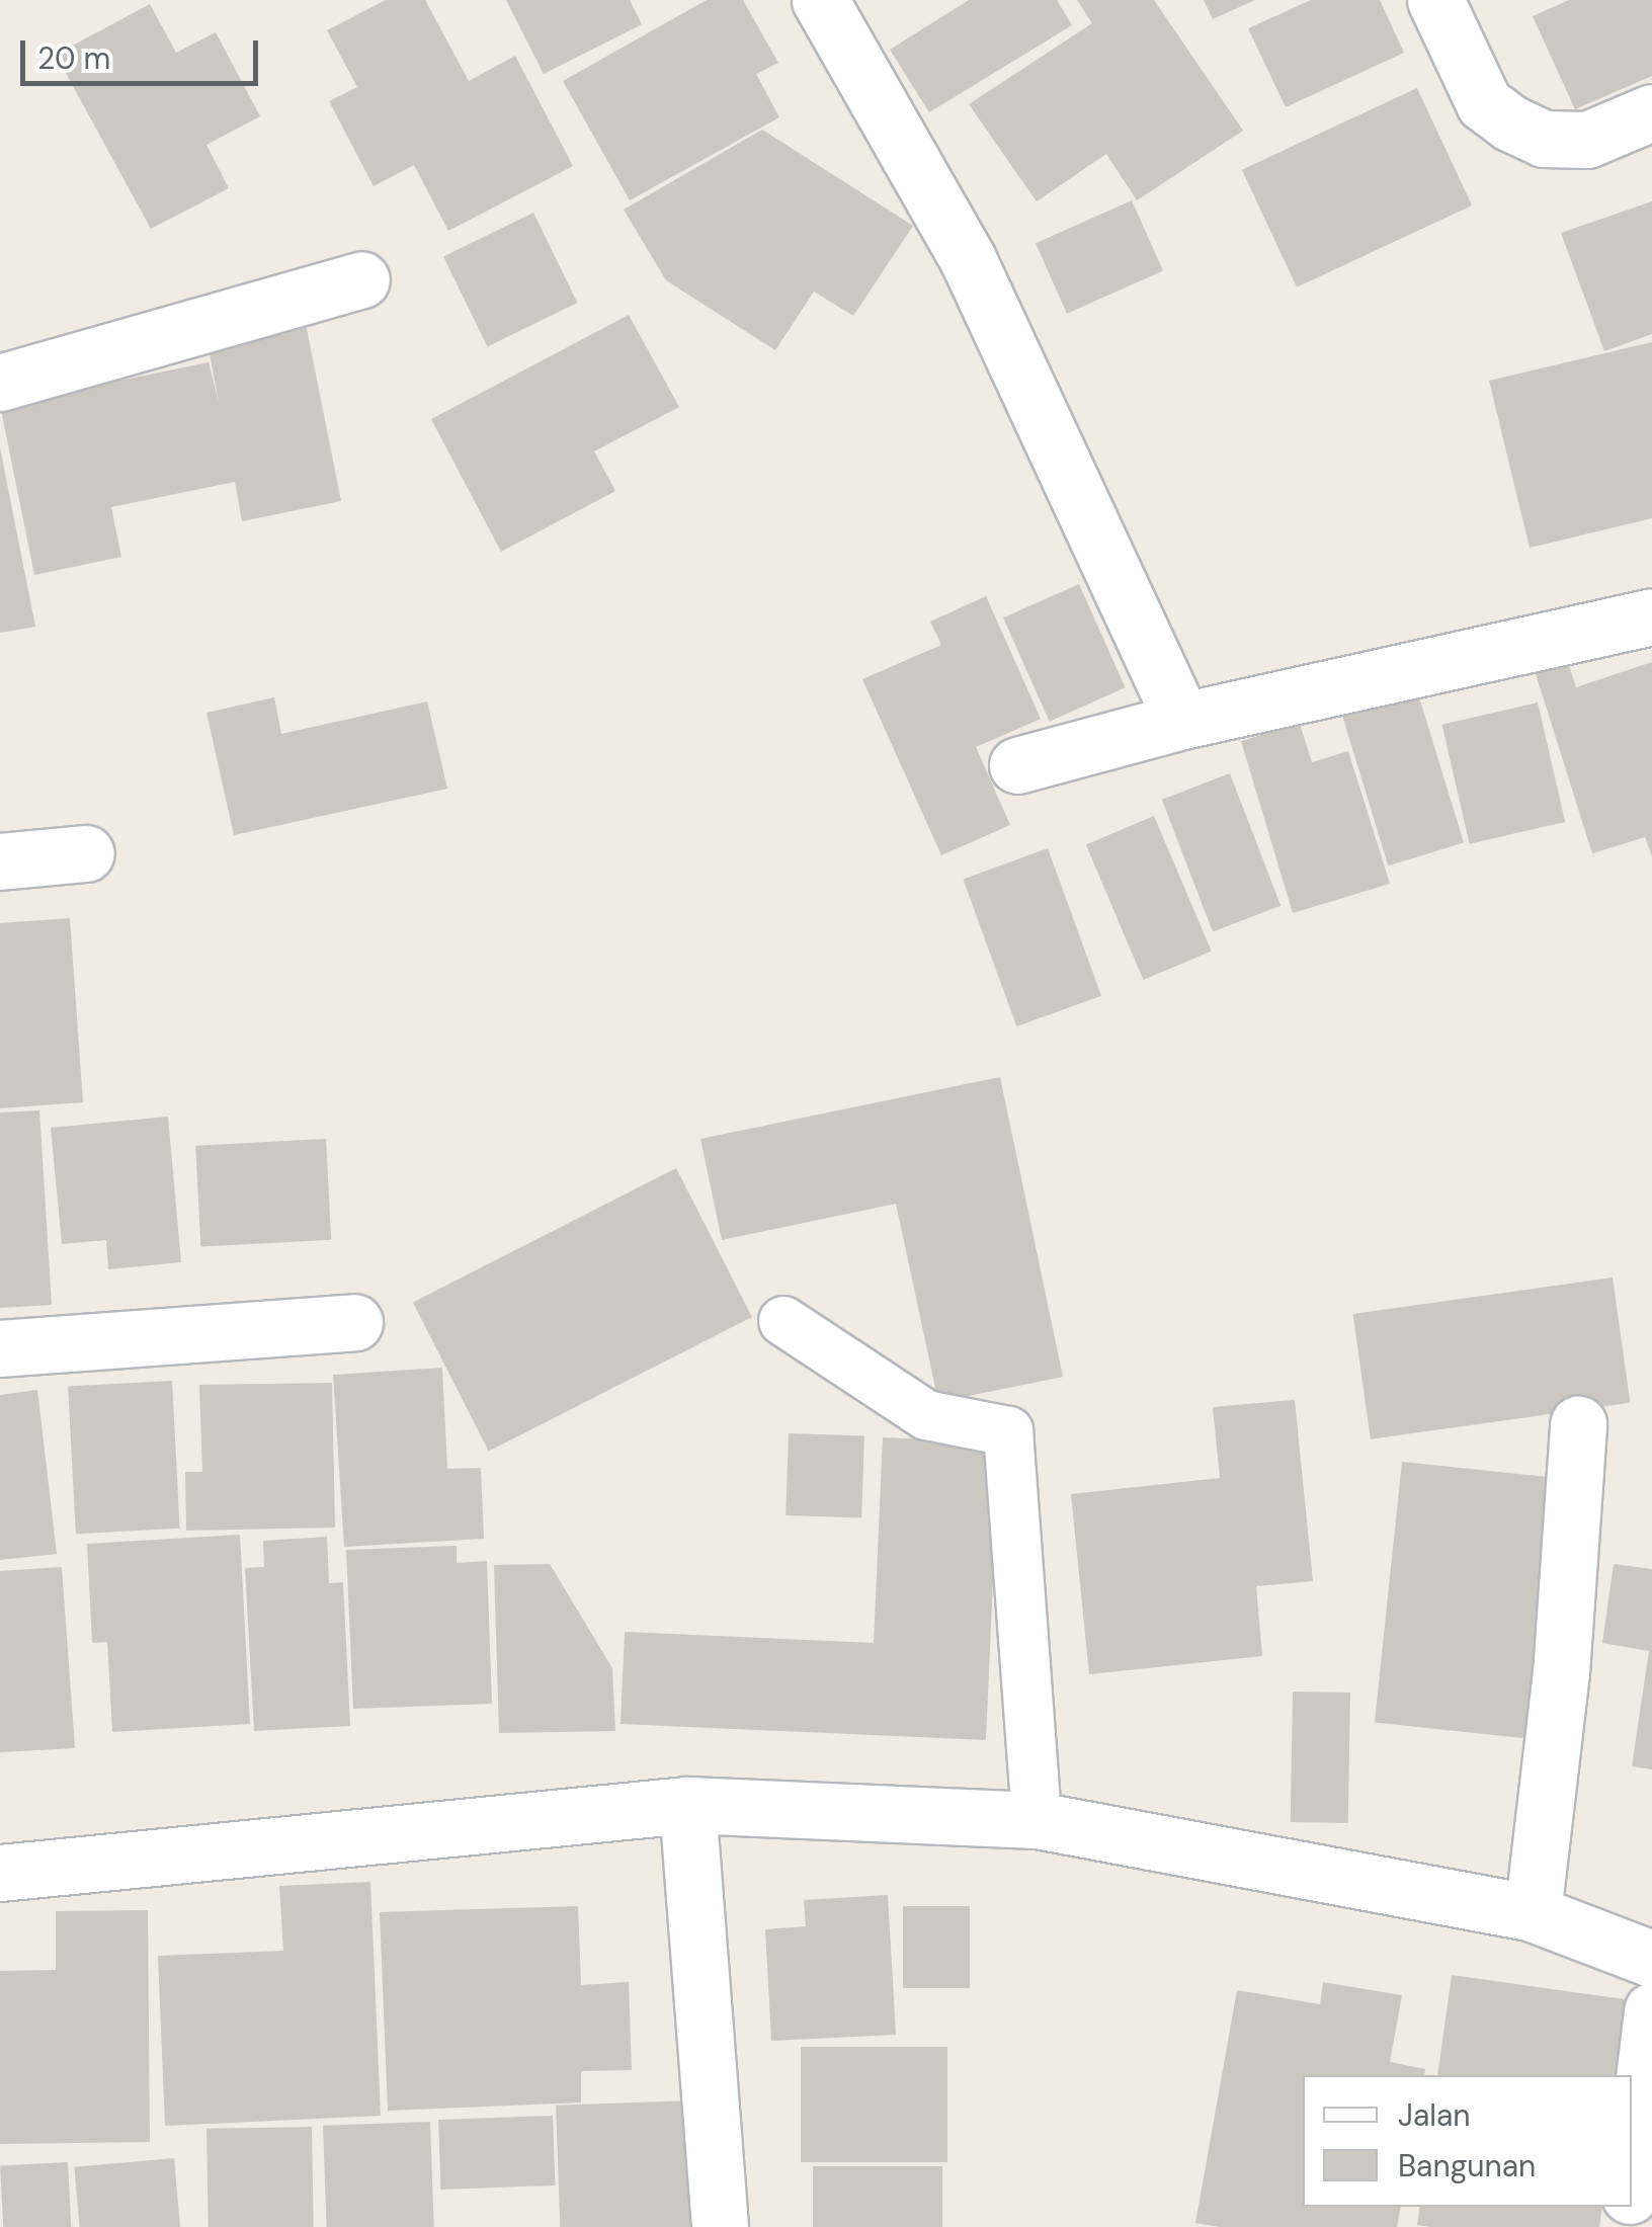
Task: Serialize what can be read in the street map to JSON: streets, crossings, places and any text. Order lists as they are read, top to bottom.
{
  "legend": ["Jalan", "Bangunan"],
  "scale_bar": "20 m"
}
